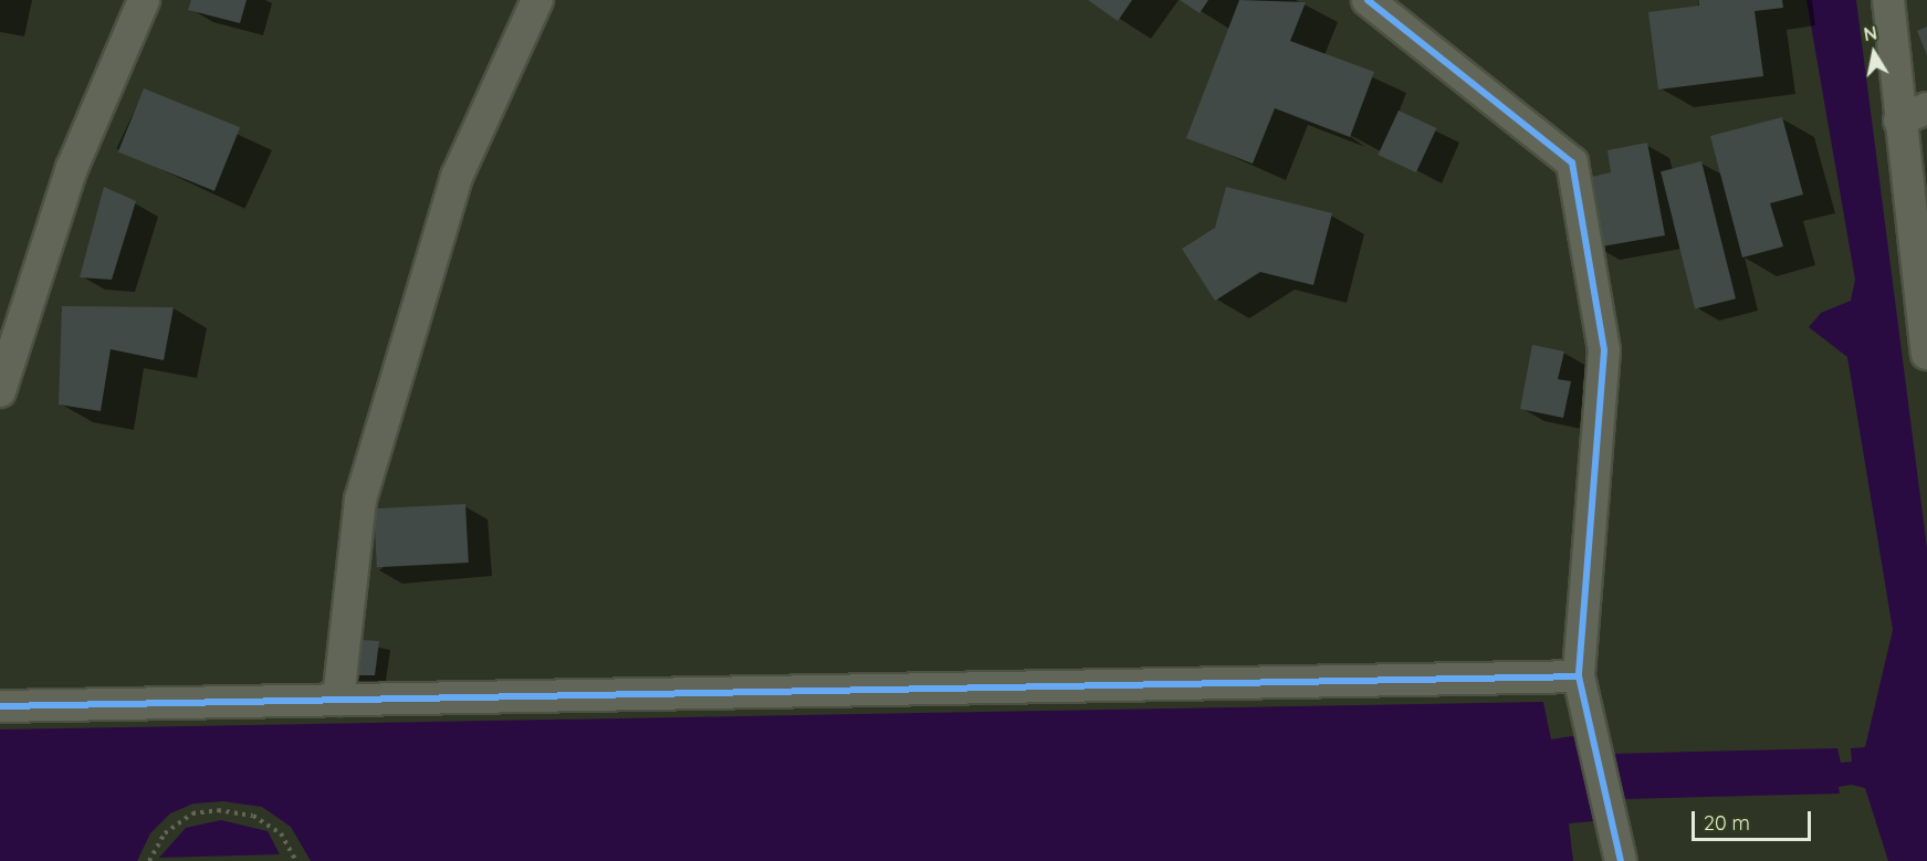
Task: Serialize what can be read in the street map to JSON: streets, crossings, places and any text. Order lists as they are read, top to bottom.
{
  "scale_bar": "20 m",
  "north": "top"
}
